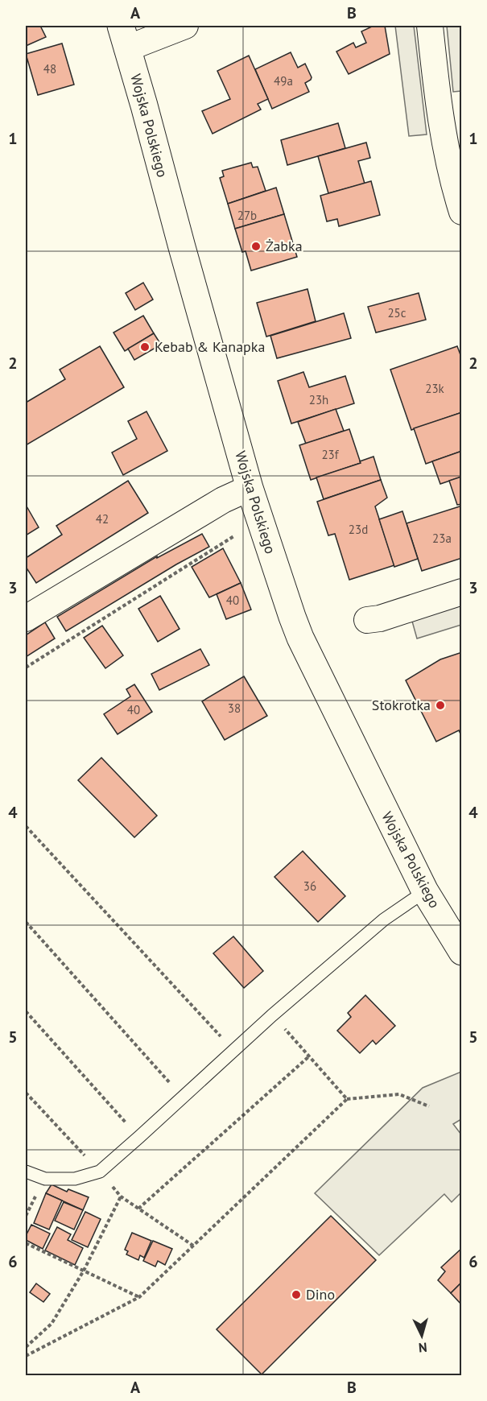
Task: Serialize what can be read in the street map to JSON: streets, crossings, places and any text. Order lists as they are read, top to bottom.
{
  "streets": {
    "street": ["Wojska Polskiego"]
  },
  "places": [
    "Żabka",
    "Kebab & Kanapka",
    "Stokrotka",
    "Dino"
  ],
  "house_numbers": [
    "48",
    "49a",
    "27b",
    "25c",
    "23k",
    "23h",
    "23f",
    "42",
    "23d",
    "23a",
    "40",
    "38",
    "40",
    "36"
  ],
  "north": "bottom",
  "grid": {
    "columns": ["A", "B"],
    "rows": [
      "1",
      "2",
      "3",
      "4",
      "5",
      "6"
    ]
  }
}
